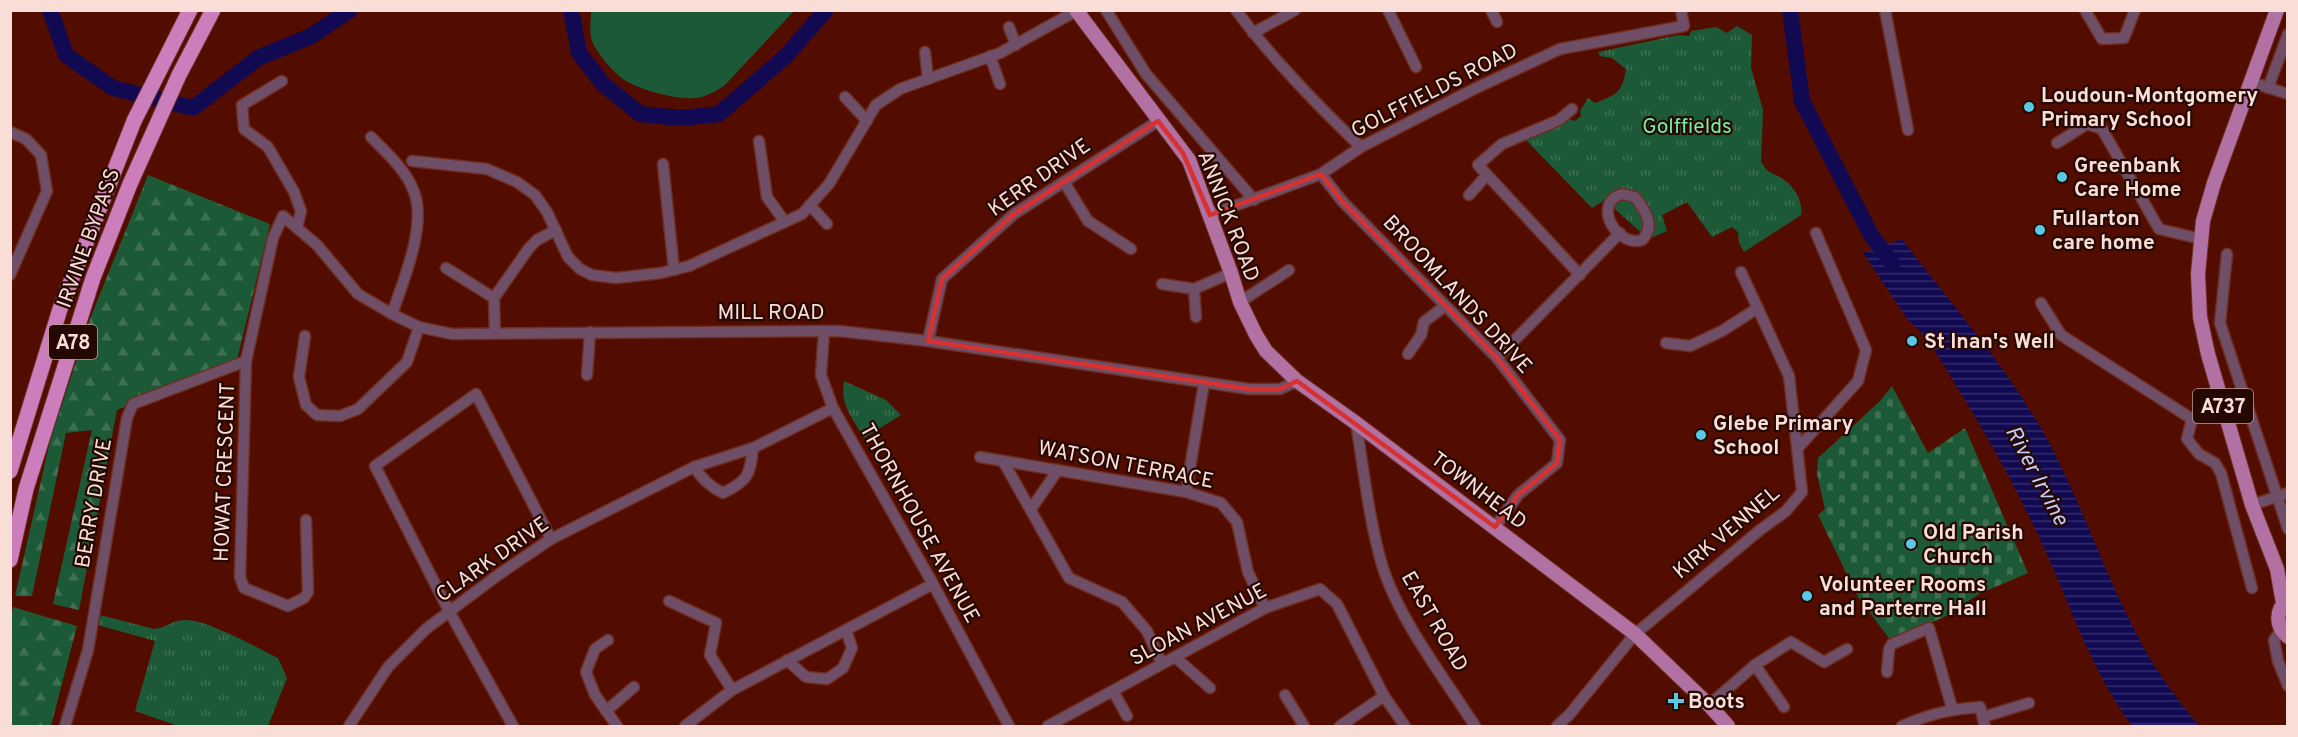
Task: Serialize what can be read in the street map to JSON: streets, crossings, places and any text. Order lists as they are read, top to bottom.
{
  "streets": {
    "highway": ["IRVINE BYPASS", "A78"],
    "main road": ["ANNICK ROAD", "A737", "TOWNHEAD"],
    "street": [
      "GOLFFIELDS ROAD",
      "KERR DRIVE",
      "BROOMLANDS DRIVE",
      "MILL ROAD",
      "WATSON TERRACE",
      "HOWAT CRESCENT",
      "BERRY DRIVE",
      "THORNHOUSE AVENUE",
      "KIRK VENNEL",
      "CLARK DRIVE",
      "EAST ROAD",
      "SLOAN AVENUE"
    ]
  },
  "crossings": [
    ["GOLFFIELDS ROAD", "ANNICK ROAD"],
    ["GOLFFIELDS ROAD", "BROOMLANDS DRIVE"],
    ["KERR DRIVE", "ANNICK ROAD"],
    ["KERR DRIVE", "MILL ROAD"],
    ["ANNICK ROAD", "MILL ROAD"],
    ["ANNICK ROAD", "TOWNHEAD"],
    ["BROOMLANDS DRIVE", "TOWNHEAD"],
    ["MILL ROAD", "HOWAT CRESCENT"],
    ["MILL ROAD", "TOWNHEAD"],
    ["MILL ROAD", "THORNHOUSE AVENUE"],
    ["WATSON TERRACE", "SLOAN AVENUE"],
    ["HOWAT CRESCENT", "BERRY DRIVE"],
    ["TOWNHEAD", "KIRK VENNEL"],
    ["TOWNHEAD", "EAST ROAD"],
    ["THORNHOUSE AVENUE", "CLARK DRIVE"]
  ],
  "water": ["River Irvine"],
  "parks": ["Golffields"],
  "places": {
    "other": [
      "Loudoun-Montgomery Primary School",
      "Greenbank Care Home",
      "Fullarton care home",
      "St Inan's Well",
      "Glebe Primary School",
      "Old Parish Church",
      "Volunteer Rooms and Parterre Hall"
    ],
    "health": ["Boots"]
  }
}
